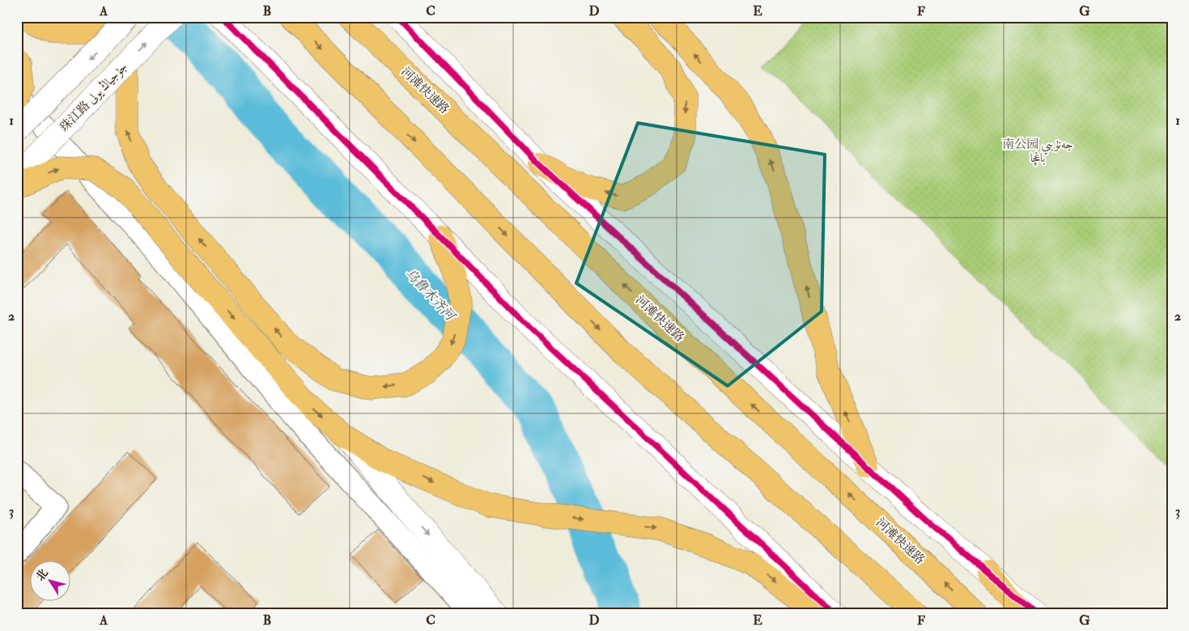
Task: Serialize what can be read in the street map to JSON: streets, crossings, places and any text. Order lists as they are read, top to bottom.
{
  "streets": {
    "highway": ["河滩快速路"],
    "street": ["珠江路 جۇجياڭ يولى"]
  },
  "water": ["乌鲁木齐河"],
  "parks": ["南公园 جەنۇبىي باغچا"],
  "north": "top left",
  "grid": {
    "columns": [
      "A",
      "B",
      "C",
      "D",
      "E",
      "F",
      "G"
    ],
    "rows": ["1", "2", "3"]
  }
}
